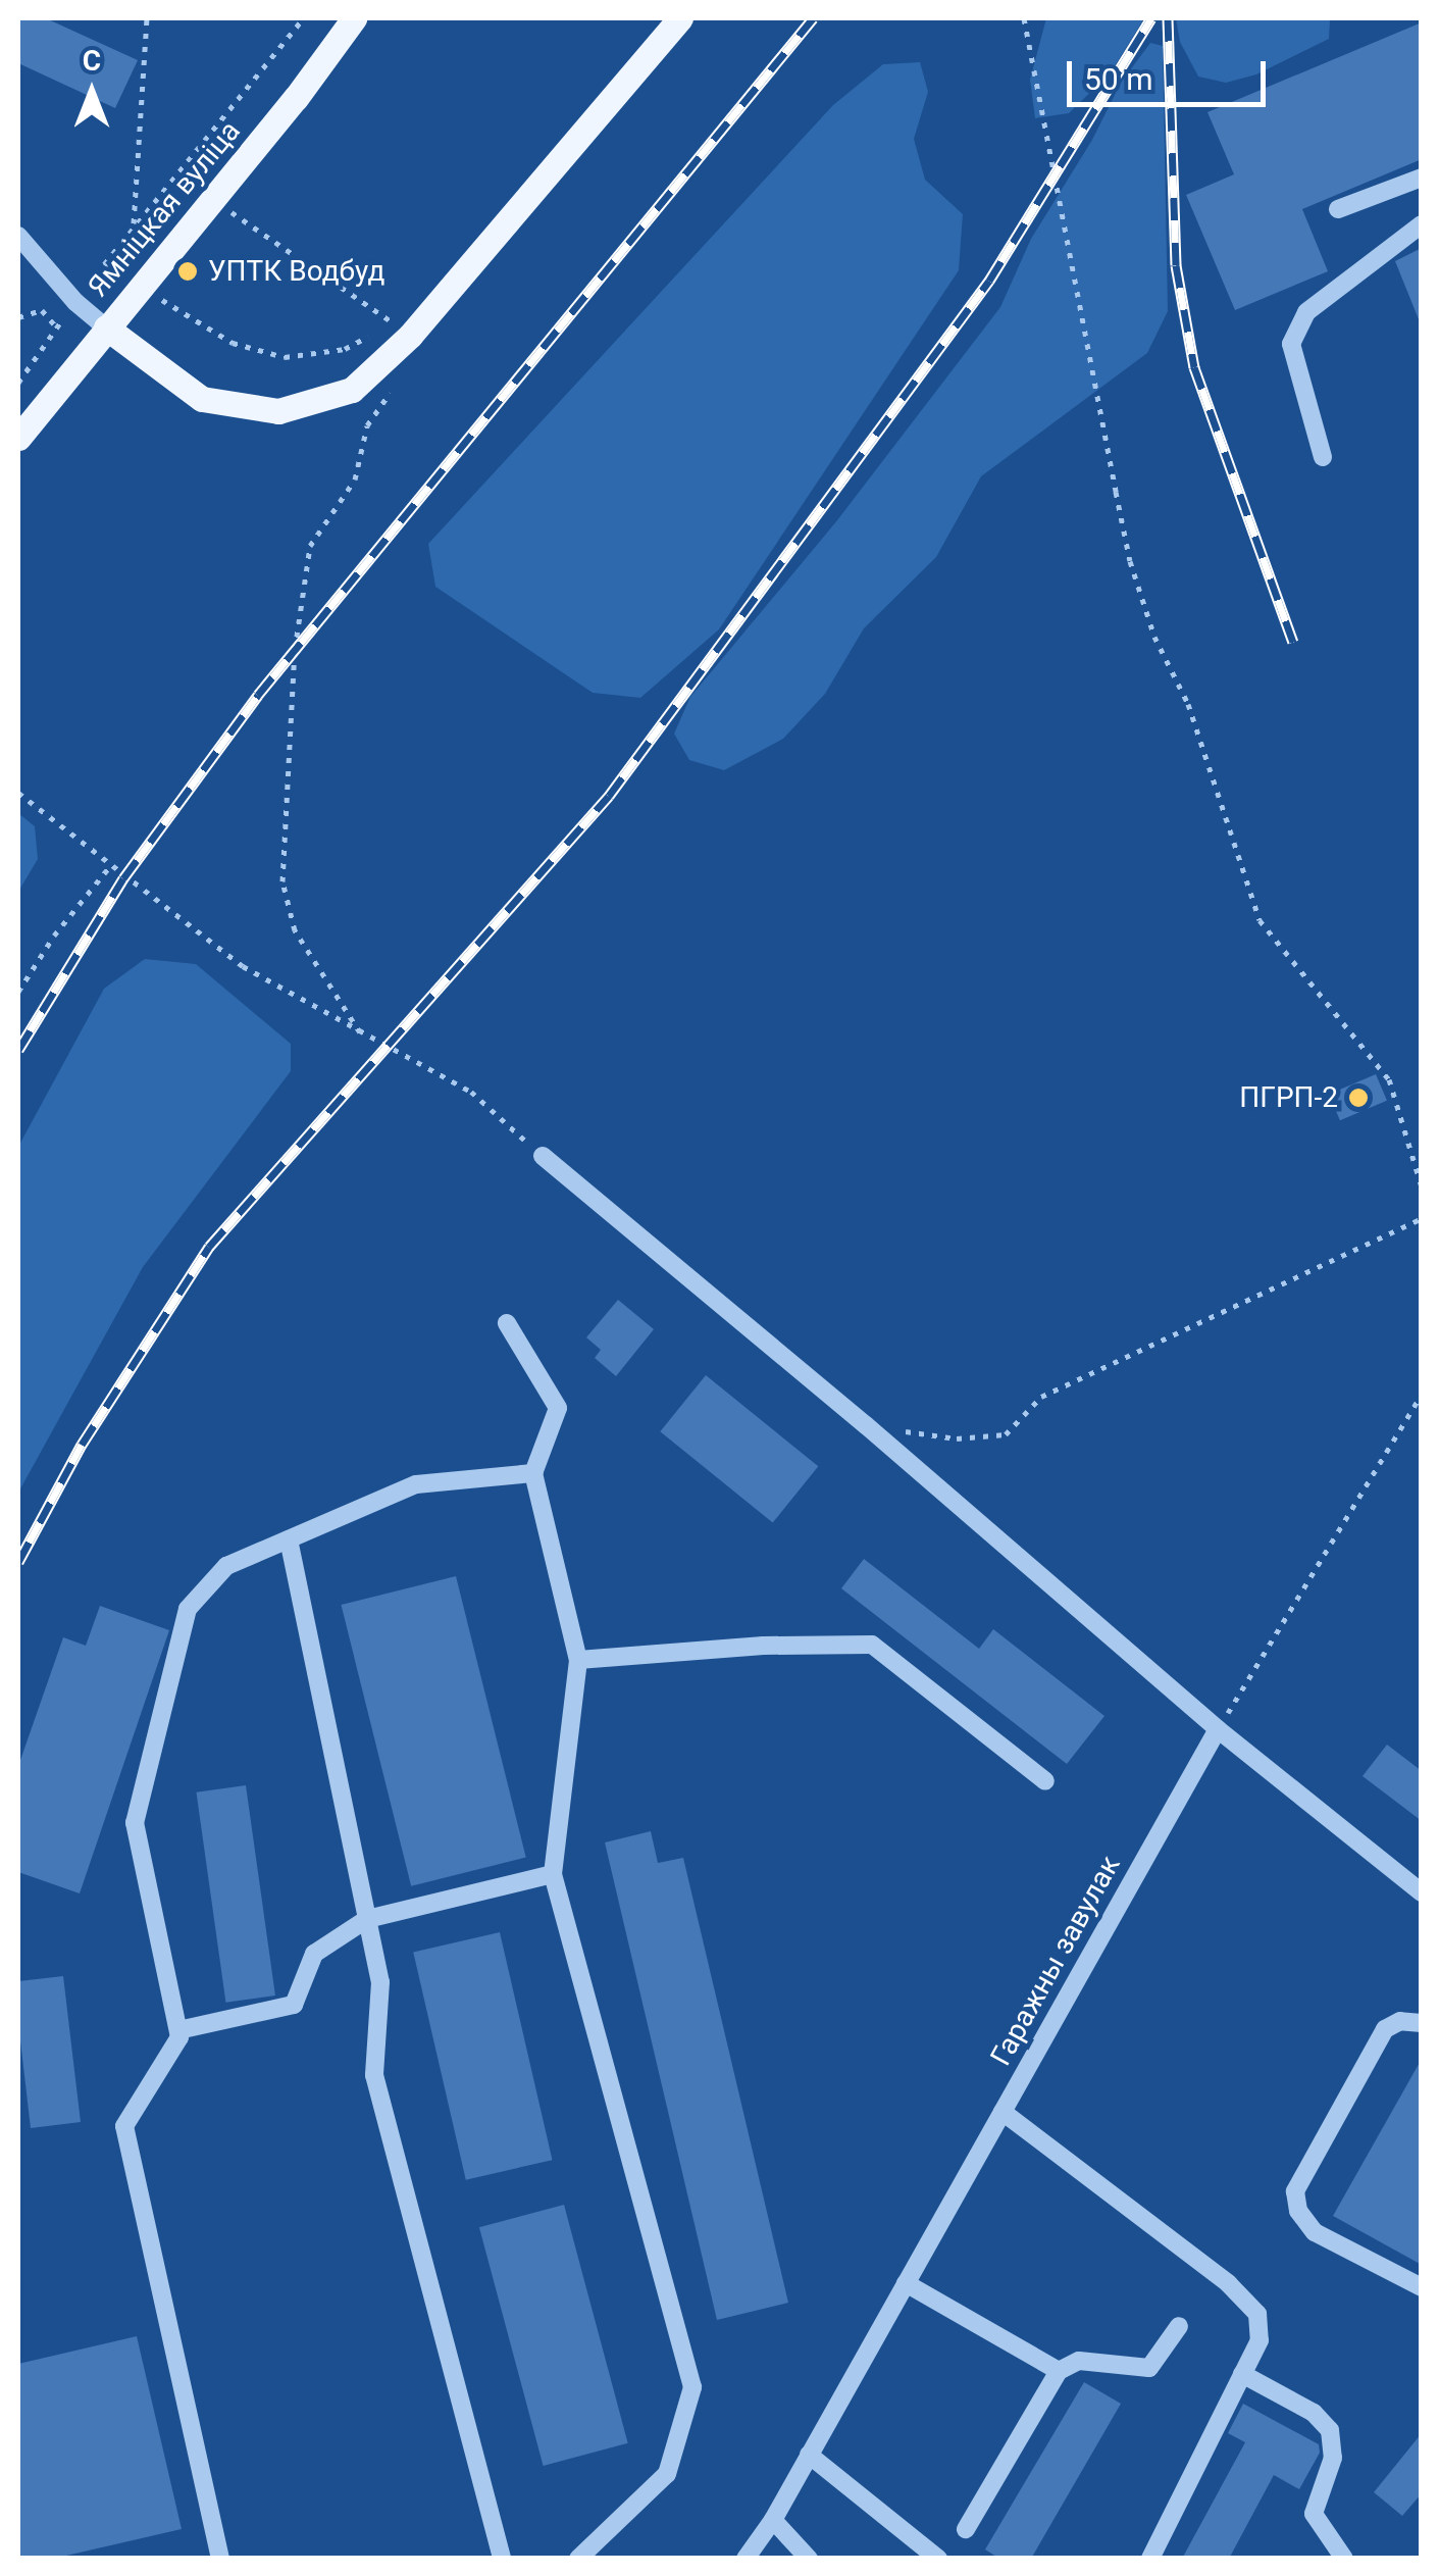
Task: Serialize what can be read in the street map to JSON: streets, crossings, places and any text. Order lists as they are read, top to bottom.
{
  "streets": {
    "main road": ["Ямніцкая вуліца"],
    "street": ["Гаражны завулак"]
  },
  "places": ["УПТК Водбуд", "ПГРП-2"],
  "scale_bar": "50 m",
  "north": "top"
}
